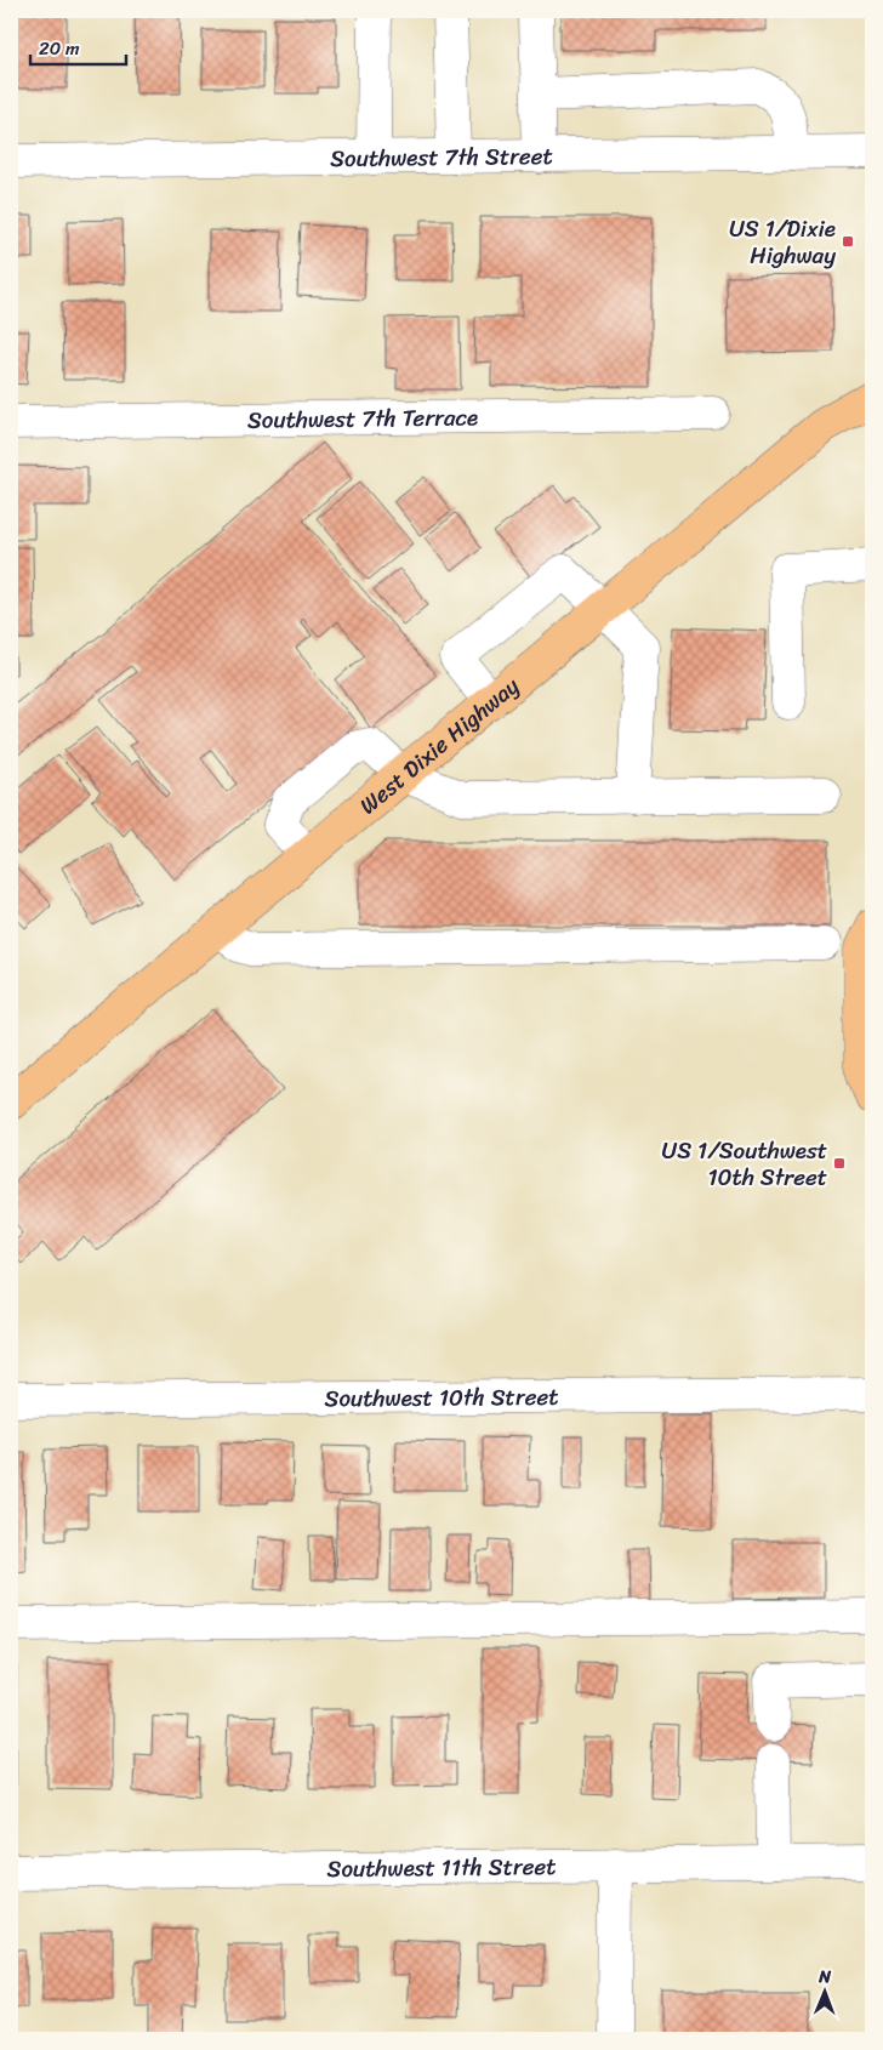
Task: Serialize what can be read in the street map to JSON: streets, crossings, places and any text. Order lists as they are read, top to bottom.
{
  "streets": {
    "main road": ["West Dixie Highway"],
    "street": [
      "Southwest 7th Street",
      "Southwest 7th Terrace",
      "Southwest 10th Street",
      "Southwest 11th Street"
    ]
  },
  "places": {
    "transit": ["US 1/Dixie Highway", "US 1/Southwest 10th Street"]
  },
  "scale_bar": "20 m",
  "north": "top"
}
